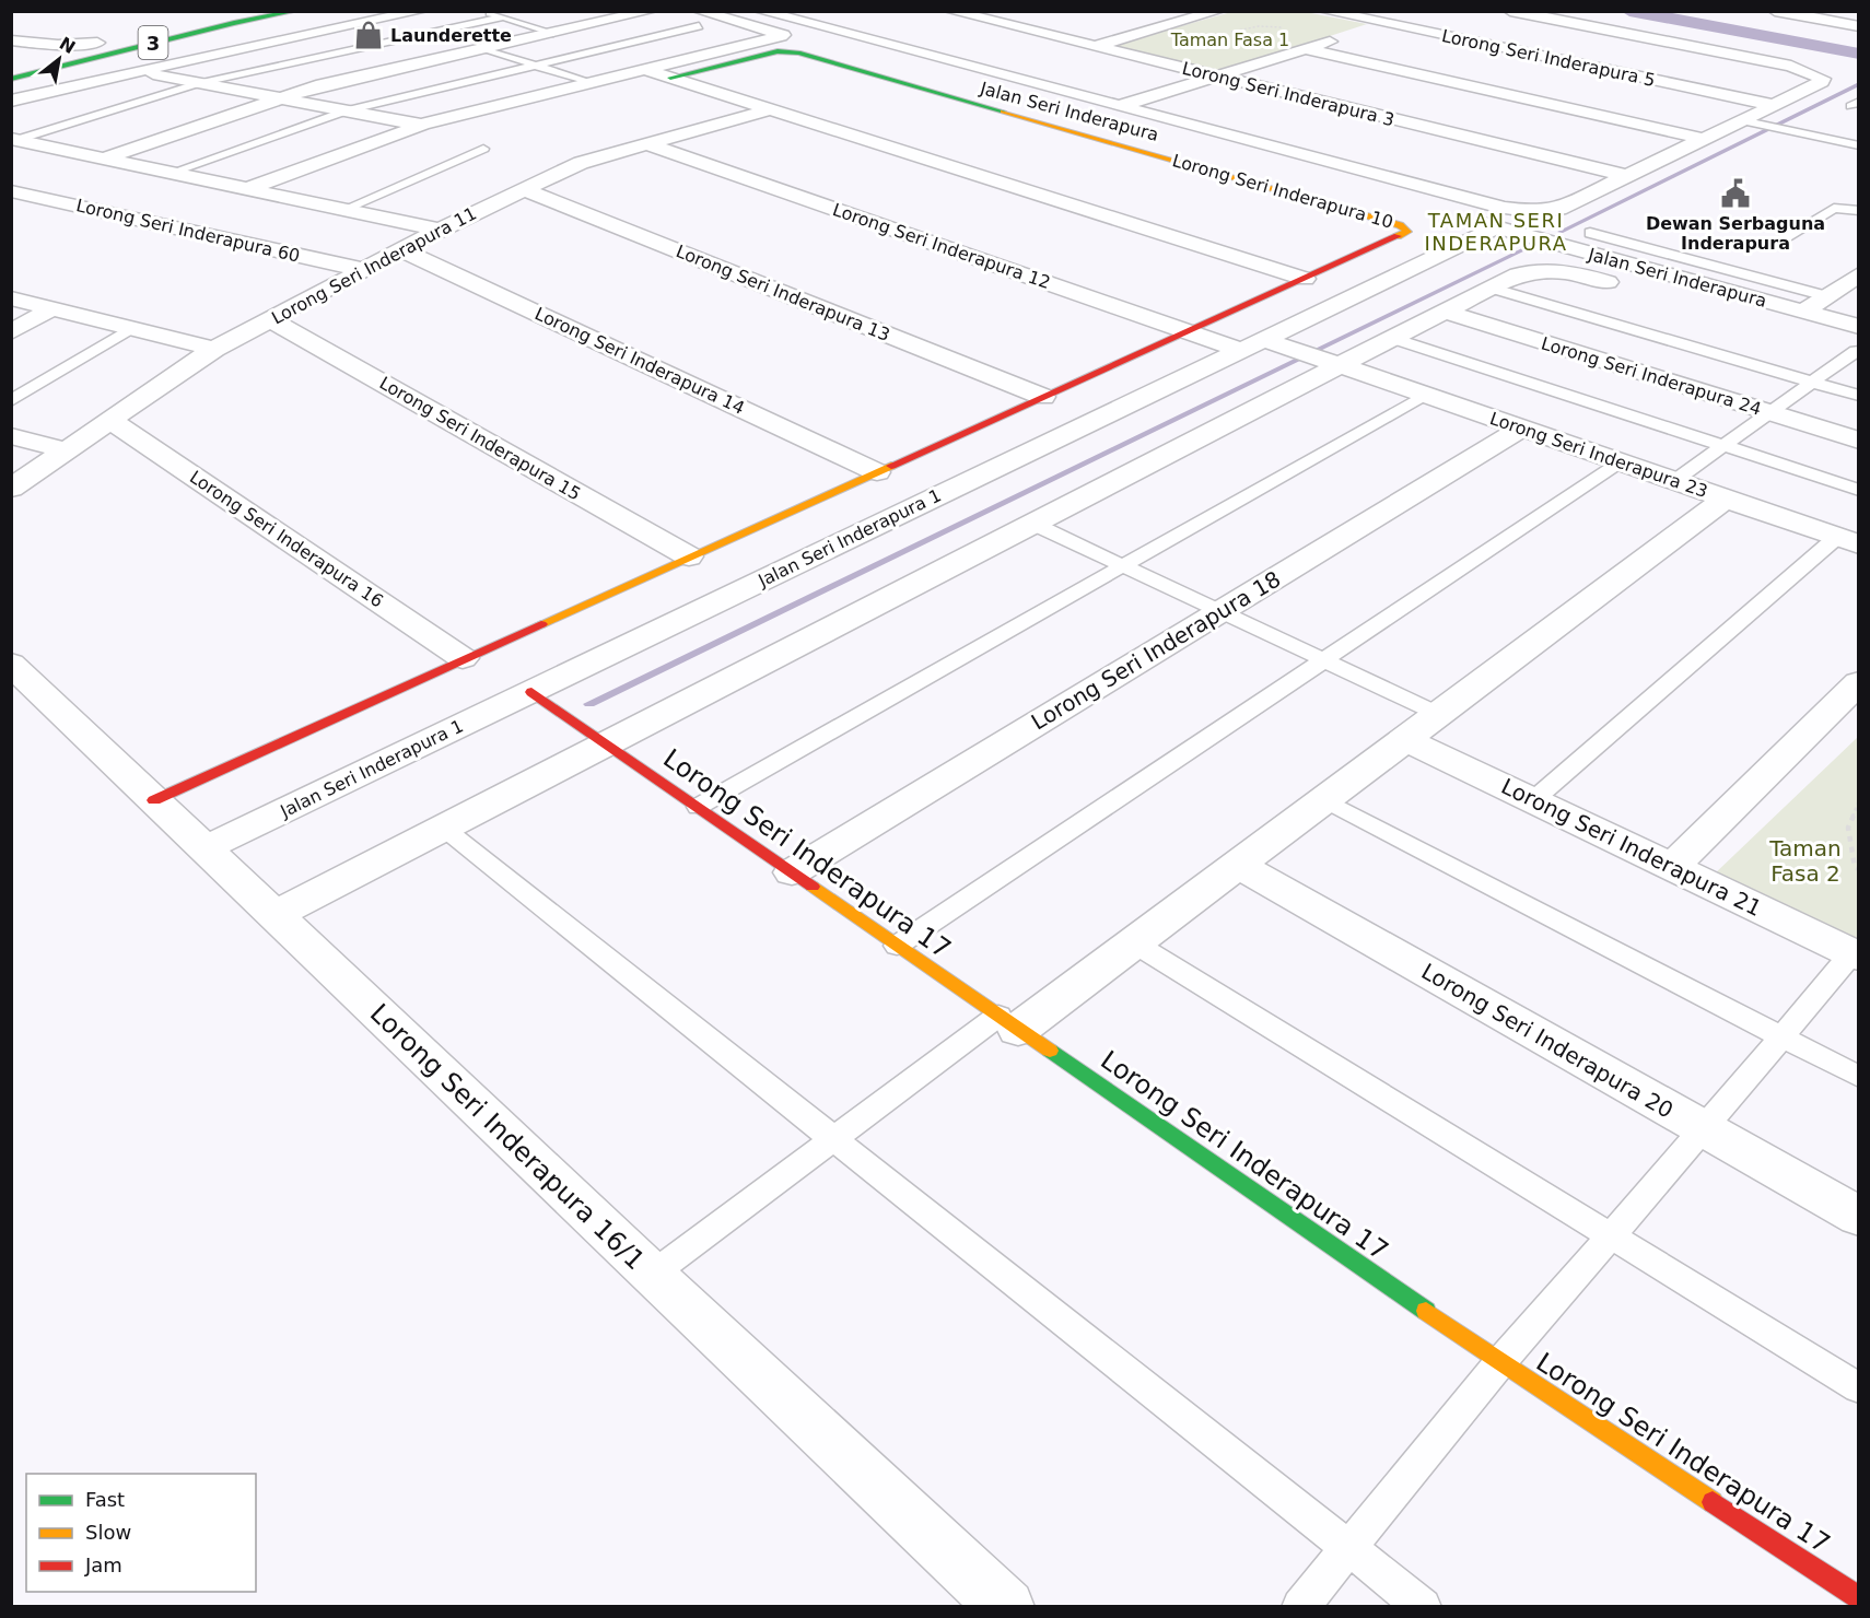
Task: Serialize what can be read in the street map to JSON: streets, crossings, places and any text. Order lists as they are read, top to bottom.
{
  "streets": {
    "main road": ["3", "Lorong Seri Inderapura 10", "Lorong Seri Inderapura 17"],
    "street": [
      "Lorong Seri Inderapura 5",
      "Lorong Seri Inderapura 3",
      "Jalan Seri Inderapura",
      "Lorong Seri Inderapura 60",
      "Lorong Seri Inderapura 12",
      "Lorong Seri Inderapura 11",
      "Lorong Seri Inderapura 13",
      "Lorong Seri Inderapura 14",
      "Lorong Seri Inderapura 24",
      "Lorong Seri Inderapura 15",
      "Lorong Seri Inderapura 23",
      "Jalan Seri Inderapura 1",
      "Lorong Seri Inderapura 16",
      "Lorong Seri Inderapura 18",
      "Lorong Seri Inderapura 21",
      "Lorong Seri Inderapura 20",
      "Lorong Seri Inderapura 16/1"
    ]
  },
  "crossings": [
    ["Jalan Seri Inderapura", "Jalan Seri Inderapura 1"],
    ["Lorong Seri Inderapura 60", "Lorong Seri Inderapura 11"],
    ["Lorong Seri Inderapura 12", "Lorong Seri Inderapura 11"],
    ["Lorong Seri Inderapura 12", "Lorong Seri Inderapura 23"],
    ["Lorong Seri Inderapura 12", "Jalan Seri Inderapura 1"],
    ["Lorong Seri Inderapura 11", "Lorong Seri Inderapura 13"],
    ["Lorong Seri Inderapura 11", "Lorong Seri Inderapura 14"],
    ["Lorong Seri Inderapura 11", "Lorong Seri Inderapura 15"],
    ["Lorong Seri Inderapura 11", "Lorong Seri Inderapura 16"],
    ["Lorong Seri Inderapura 23", "Lorong Seri Inderapura 18"],
    ["Jalan Seri Inderapura 1", "Lorong Seri Inderapura 17"],
    ["Jalan Seri Inderapura 1", "Lorong Seri Inderapura 16/1"],
    ["Lorong Seri Inderapura 18", "Lorong Seri Inderapura 17"]
  ],
  "districts": ["TAMAN SERI INDERAPURA"],
  "parks": ["Taman Fasa 1", "Taman Fasa 2"],
  "places": {
    "shop": ["Launderette"],
    "public building": ["Dewan Serbaguna Inderapura"]
  },
  "legend": ["Fast", "Slow", "Jam"],
  "north": "top right"
}
